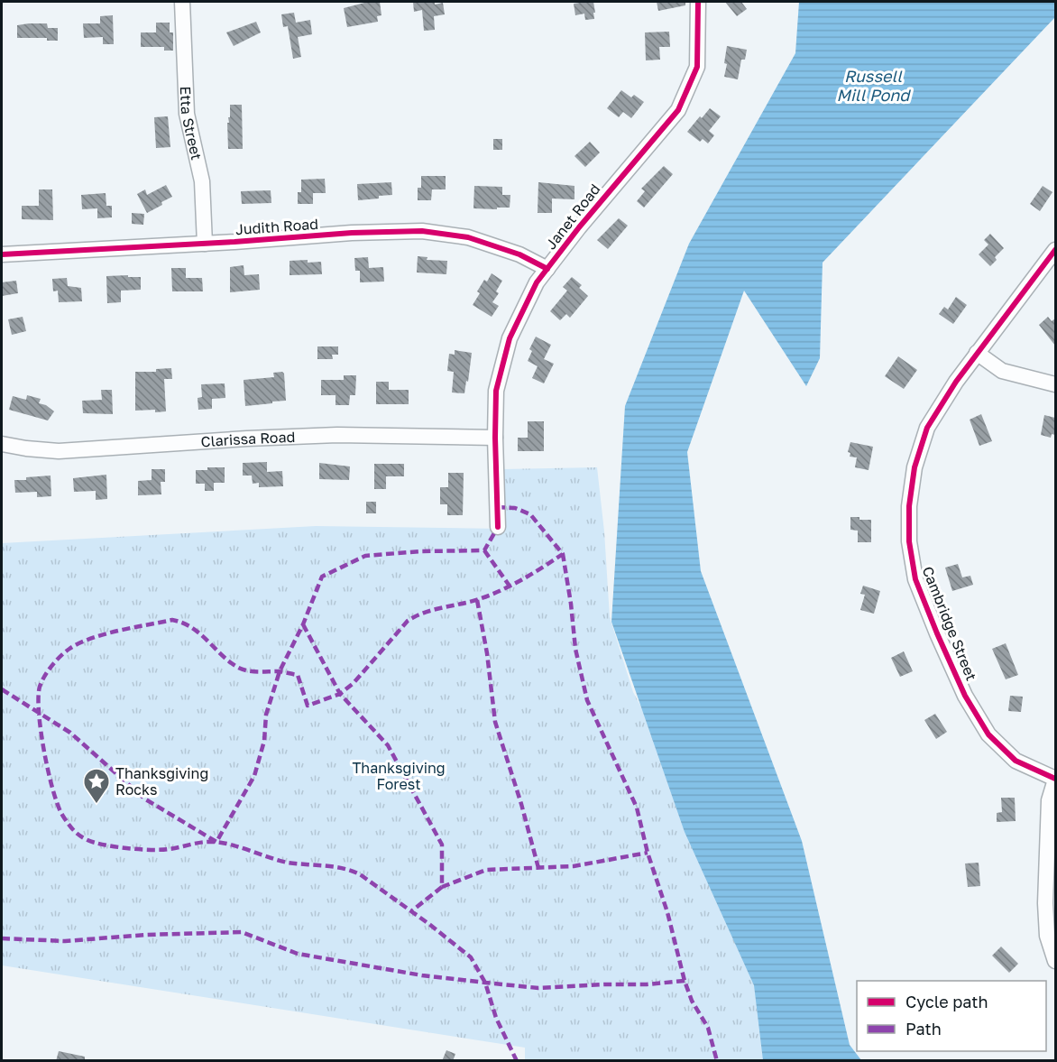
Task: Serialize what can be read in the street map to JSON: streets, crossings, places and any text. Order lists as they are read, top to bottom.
{
  "streets": {
    "street": [
      "Etta Street",
      "Janet Road",
      "Judith Road",
      "Clarissa Road",
      "Cambridge Street"
    ]
  },
  "crossings": [
    ["Etta Street", "Judith Road"],
    ["Janet Road", "Judith Road"],
    ["Janet Road", "Clarissa Road"]
  ],
  "water": ["Russell Mill Pond"],
  "parks": ["Thanksgiving Forest"],
  "places": {
    "place": ["Thanksgiving Rocks"]
  },
  "legend": ["Cycle path", "Path"]
}
